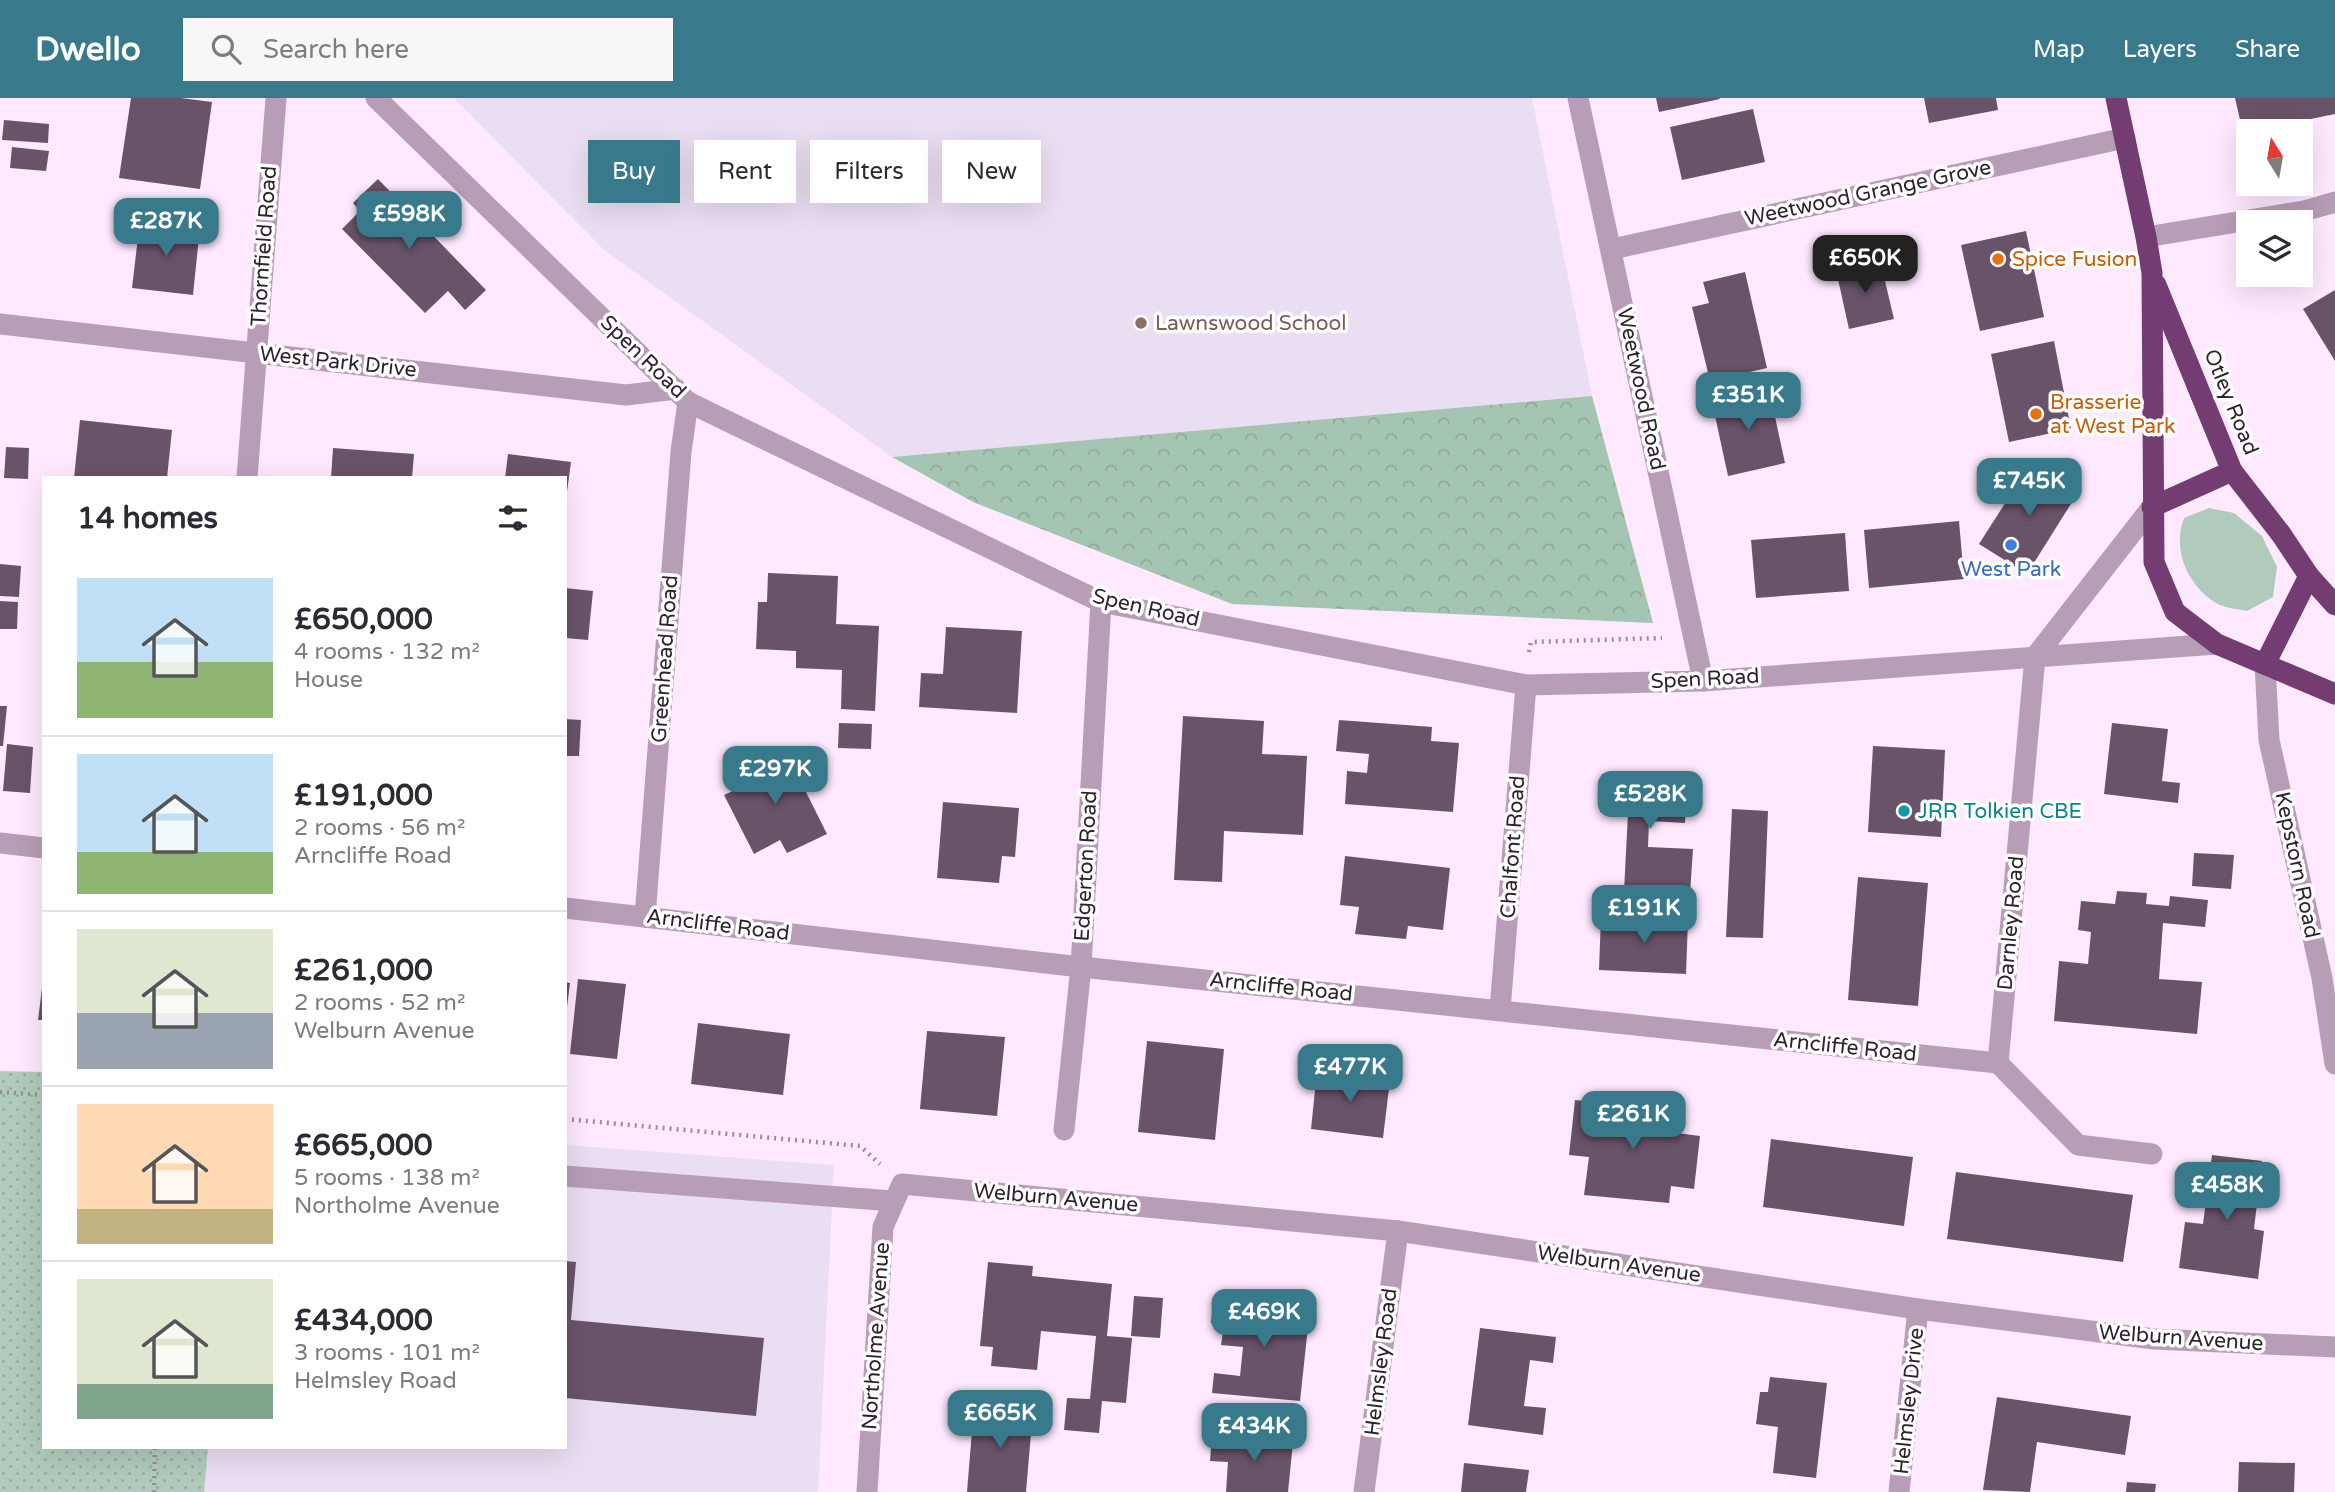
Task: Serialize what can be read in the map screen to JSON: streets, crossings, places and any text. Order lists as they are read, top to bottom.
{
  "streets": {
    "highway": ["Otley Road"],
    "street": [
      "Weetwood Grange Grove",
      "Thornfield Road",
      "Spen Road",
      "West Park Drive",
      "Weetwood Road",
      "Greenhead Road",
      "Chalfont Road",
      "Kepstorn Road",
      "Edgerton Road",
      "Darnley Road",
      "Arncliffe Road",
      "Welburn Avenue",
      "Northolme Avenue",
      "Helmsley Road",
      "Helmsley Drive"
    ]
  },
  "crossings": [
    ["Weetwood Grange Grove", "Weetwood Road"],
    ["Weetwood Grange Grove", "Otley Road"],
    ["Thornfield Road", "West Park Drive"],
    ["Spen Road", "West Park Drive"],
    ["Spen Road", "Weetwood Road"],
    ["Spen Road", "Otley Road"],
    ["Spen Road", "Greenhead Road"],
    ["Spen Road", "Chalfont Road"],
    ["Spen Road", "Edgerton Road"],
    ["Spen Road", "Darnley Road"],
    ["West Park Drive", "Greenhead Road"],
    ["Otley Road", "Kepstorn Road"],
    ["Greenhead Road", "Arncliffe Road"],
    ["Chalfont Road", "Arncliffe Road"],
    ["Edgerton Road", "Arncliffe Road"],
    ["Darnley Road", "Arncliffe Road"],
    ["Welburn Avenue", "Northolme Avenue"],
    ["Welburn Avenue", "Helmsley Road"],
    ["Welburn Avenue", "Helmsley Drive"]
  ],
  "places": [
    "Spice Fusion",
    "Lawnswood School",
    "Brasserie at West Park",
    "West Park",
    "JRR Tolkien CBE"
  ],
  "north": "top",
  "page": {
    "header": "Dwello",
    "search": "Search here",
    "nav": ["Map", "Layers", "Share"],
    "chip": [
      "Buy",
      "Rent",
      "Filters",
      "New"
    ],
    "price": [
      "£598K",
      "£287K",
      "£650K",
      "£351K",
      "£745K",
      "£297K",
      "£528K",
      "£191K",
      "£477K",
      "£261K",
      "£458K",
      "£469K",
      "£665K",
      "£434K"
    ],
    "heading": "14 homes",
    "list": [
      {
        "name": "£650,000",
        "note": "4 rooms · 132 m² · House"
      },
      {
        "name": "£191,000",
        "note": "2 rooms · 56 m² · Arncliffe Road"
      },
      {
        "name": "£261,000",
        "note": "2 rooms · 52 m² · Welburn Avenue"
      },
      {
        "name": "£665,000",
        "note": "5 rooms · 138 m² · Northolme Avenue"
      },
      {
        "name": "£434,000",
        "note": "3 rooms · 101 m² · Helmsley Road"
      }
    ]
  }
}
